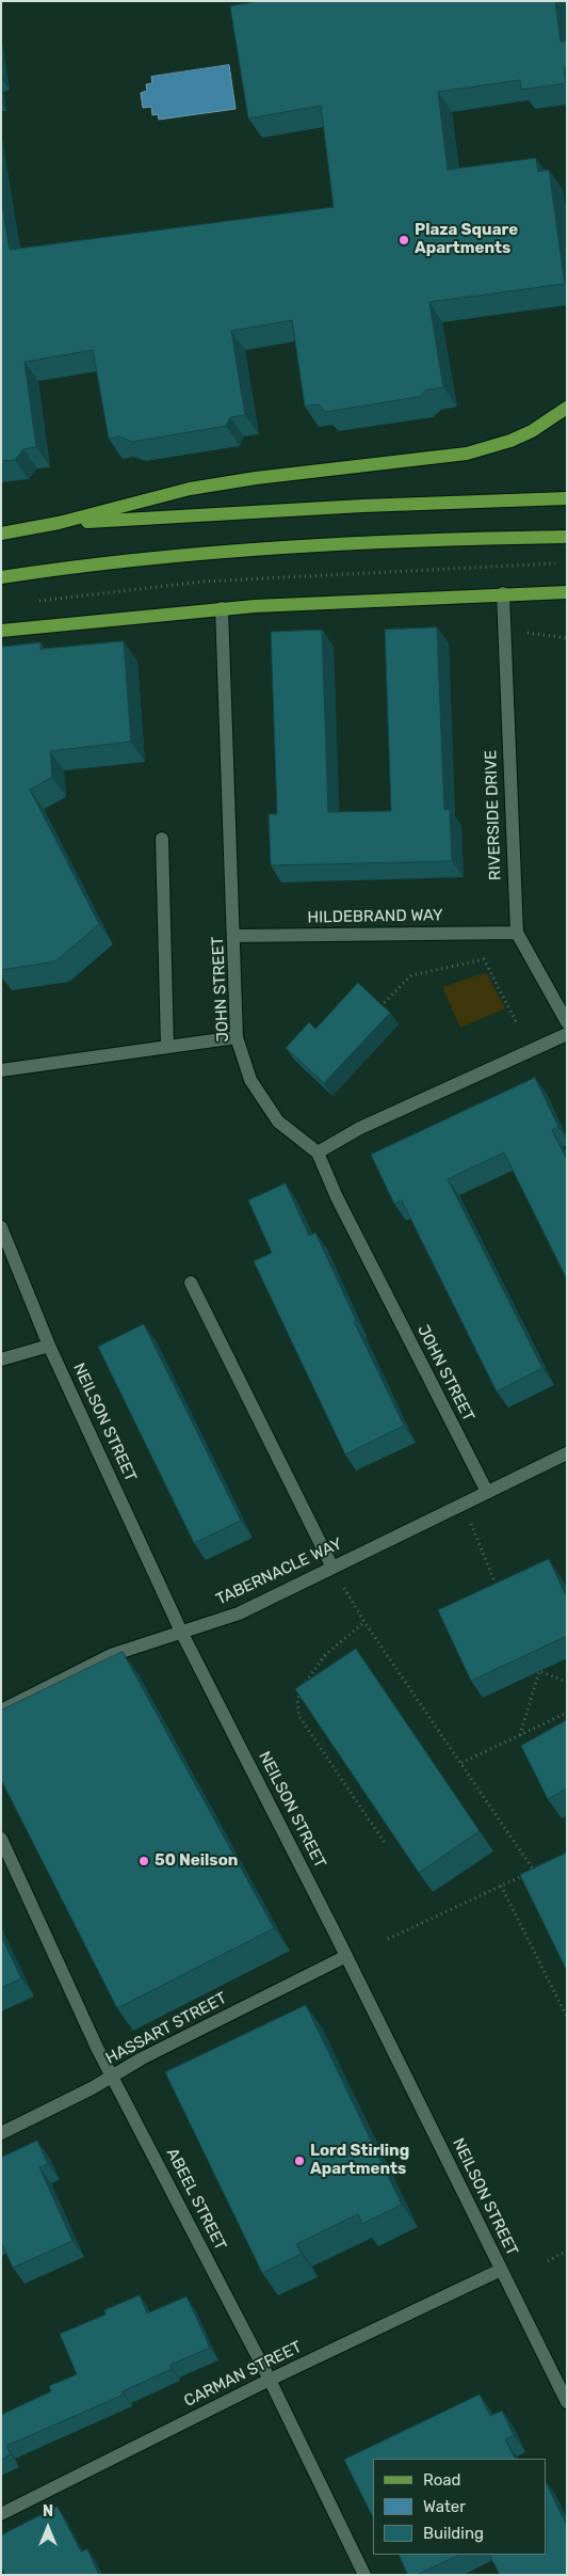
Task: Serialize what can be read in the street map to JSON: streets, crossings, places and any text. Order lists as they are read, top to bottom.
{
  "streets": {
    "street": [
      "RIVERSIDE DRIVE",
      "HILDEBRAND WAY",
      "JOHN STREET",
      "NEILSON STREET",
      "TABERNACLE WAY",
      "HASSART STREET",
      "ABEEL STREET",
      "CARMAN STREET"
    ]
  },
  "crossings": [
    ["RIVERSIDE DRIVE", "HILDEBRAND WAY"],
    ["HILDEBRAND WAY", "JOHN STREET"],
    ["JOHN STREET", "TABERNACLE WAY"],
    ["NEILSON STREET", "TABERNACLE WAY"],
    ["NEILSON STREET", "HASSART STREET"],
    ["NEILSON STREET", "CARMAN STREET"],
    ["HASSART STREET", "ABEEL STREET"],
    ["ABEEL STREET", "CARMAN STREET"]
  ],
  "places": ["Plaza Square Apartments", "50 Neilson", "Lord Stirling Apartments"],
  "legend": ["Road", "Water", "Building"],
  "north": "top"
}
